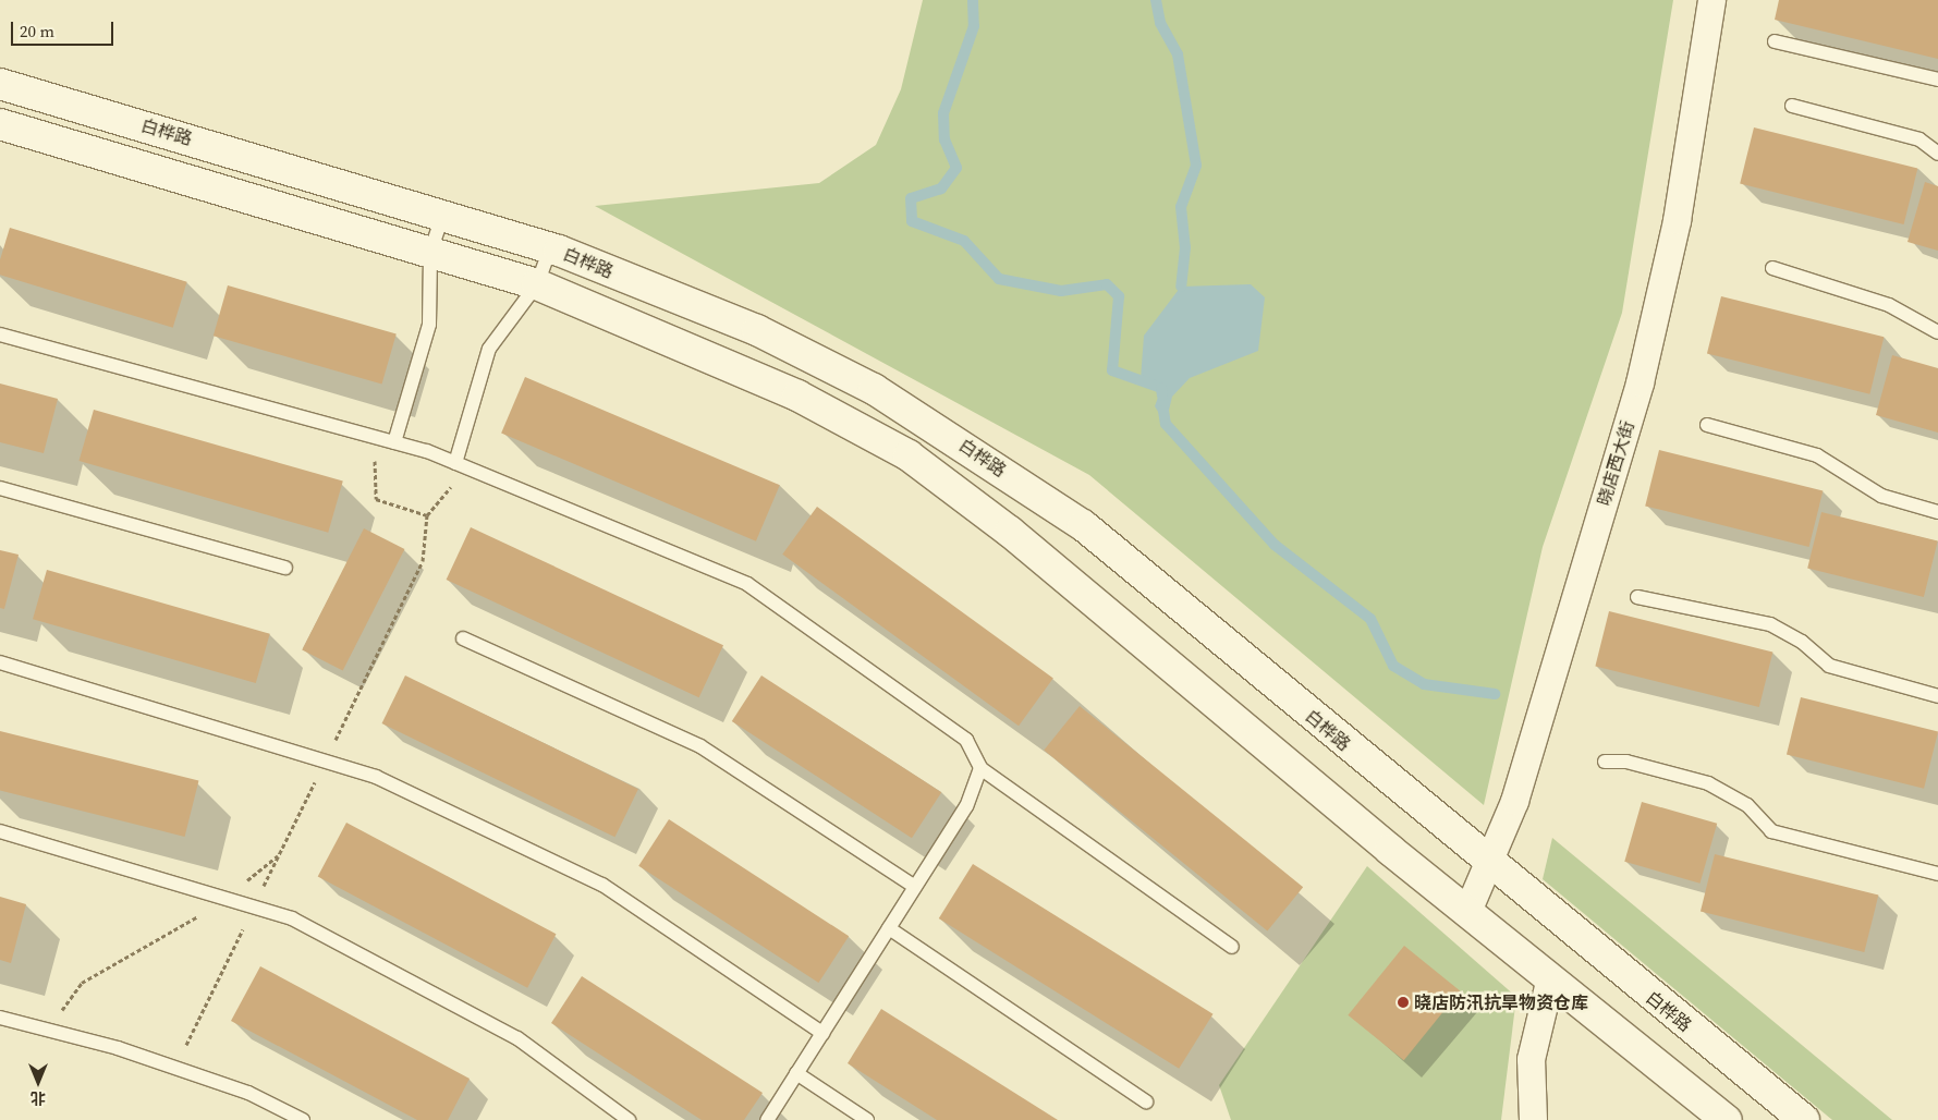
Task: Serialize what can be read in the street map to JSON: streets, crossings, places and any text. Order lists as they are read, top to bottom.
{
  "streets": {
    "street": ["白桦路", "晓店西大街"]
  },
  "crossings": [
    ["白桦路", "晓店西大街"]
  ],
  "places": ["晓店防汛抗旱物资仓库"],
  "scale_bar": "20 m",
  "north": "bottom"
}
